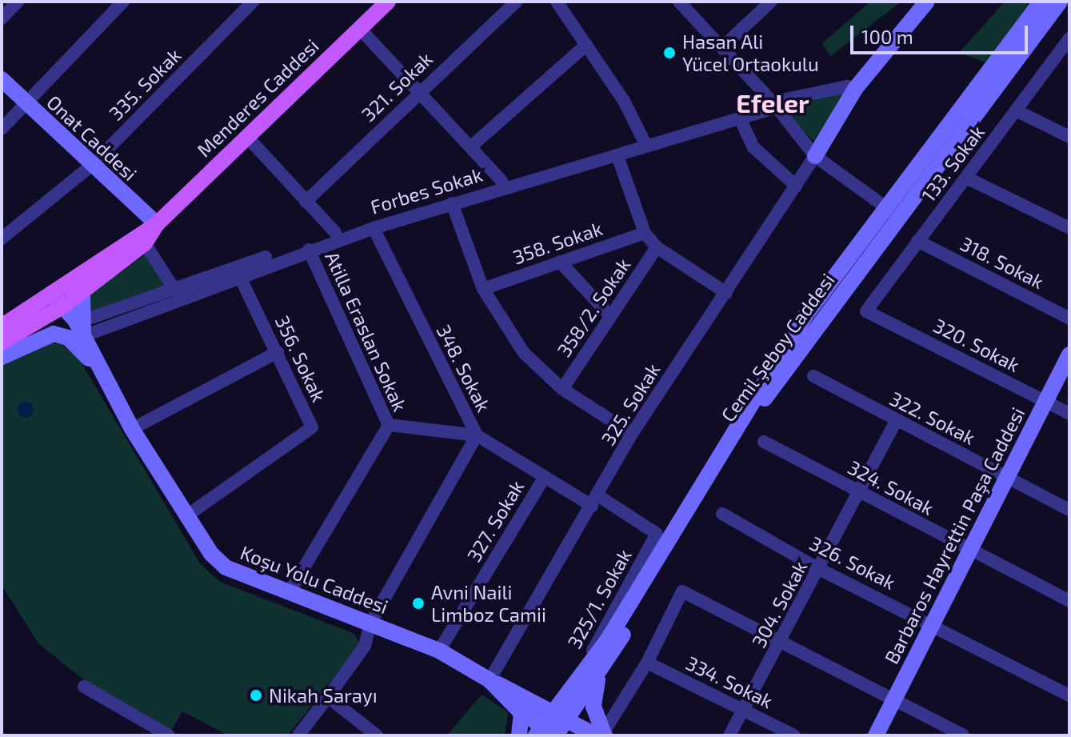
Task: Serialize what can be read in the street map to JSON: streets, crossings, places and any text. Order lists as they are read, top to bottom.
{
  "streets": {
    "main road": [
      "Menderes Caddesi",
      "Onat Caddesi",
      "Cemil Şeboy Caddesi",
      "Barbaros Hayrettin Paşa Caddesi",
      "Koşu Yolu Caddesi"
    ],
    "street": [
      "335. Sokak",
      "321. Sokak",
      "133. Sokak",
      "Forbes Sokak",
      "358. Sokak",
      "318. Sokak",
      "358/2. Sokak",
      "Atilla Eraslan Sokak",
      "320. Sokak",
      "356. Sokak",
      "348. Sokak",
      "325. Sokak",
      "322. Sokak",
      "324. Sokak",
      "327. Sokak",
      "326. Sokak",
      "325/1. Sokak",
      "304. Sokak",
      "334. Sokak"
    ]
  },
  "crossings": [
    ["335. Sokak", "Onat Caddesi"],
    ["Menderes Caddesi", "Onat Caddesi"],
    ["133. Sokak", "318. Sokak"],
    ["133. Sokak", "320. Sokak"],
    ["Forbes Sokak", "Atilla Eraslan Sokak"],
    ["Forbes Sokak", "356. Sokak"],
    ["Forbes Sokak", "348. Sokak"],
    ["Forbes Sokak", "Koşu Yolu Caddesi"],
    ["Atilla Eraslan Sokak", "Koşu Yolu Caddesi"],
    ["320. Sokak", "Barbaros Hayrettin Paşa Caddesi"],
    ["Cemil Şeboy Caddesi", "325/1. Sokak"],
    ["356. Sokak", "Koşu Yolu Caddesi"],
    ["348. Sokak", "Koşu Yolu Caddesi"],
    ["325. Sokak", "Koşu Yolu Caddesi"],
    ["325. Sokak", "325/1. Sokak"],
    ["322. Sokak", "Barbaros Hayrettin Paşa Caddesi"],
    ["322. Sokak", "304. Sokak"],
    ["324. Sokak", "Barbaros Hayrettin Paşa Caddesi"],
    ["324. Sokak", "304. Sokak"],
    ["327. Sokak", "Koşu Yolu Caddesi"],
    ["Barbaros Hayrettin Paşa Caddesi", "326. Sokak"],
    ["326. Sokak", "304. Sokak"],
    ["304. Sokak", "334. Sokak"]
  ],
  "districts": ["Efeler"],
  "places": ["Hasan Ali Yücel Ortaokulu", "Avni Naili Limboz Camii", "Nikah Sarayı"],
  "scale_bar": "100 m"
}
